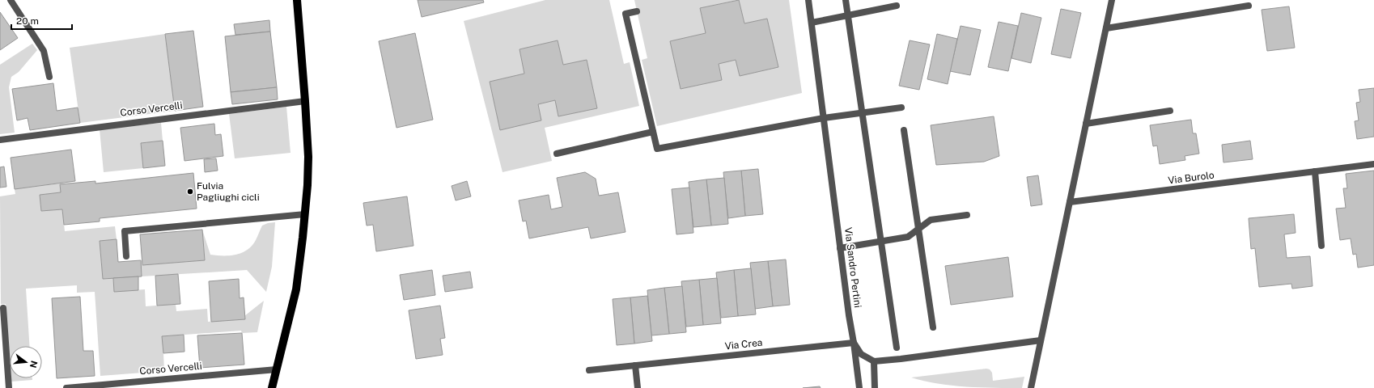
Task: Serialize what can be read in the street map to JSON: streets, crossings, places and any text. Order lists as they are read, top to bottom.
{
  "streets": {
    "street": [
      "Corso Vercelli",
      "Via Burolo",
      "Via Sandro Pertini",
      "Via Crea"
    ]
  },
  "crossings": [
    ["Via Sandro Pertini", "Via Crea"]
  ],
  "places": ["Fulvia Pagliughi cicli"],
  "scale_bar": "20 m",
  "north": "right"
}
